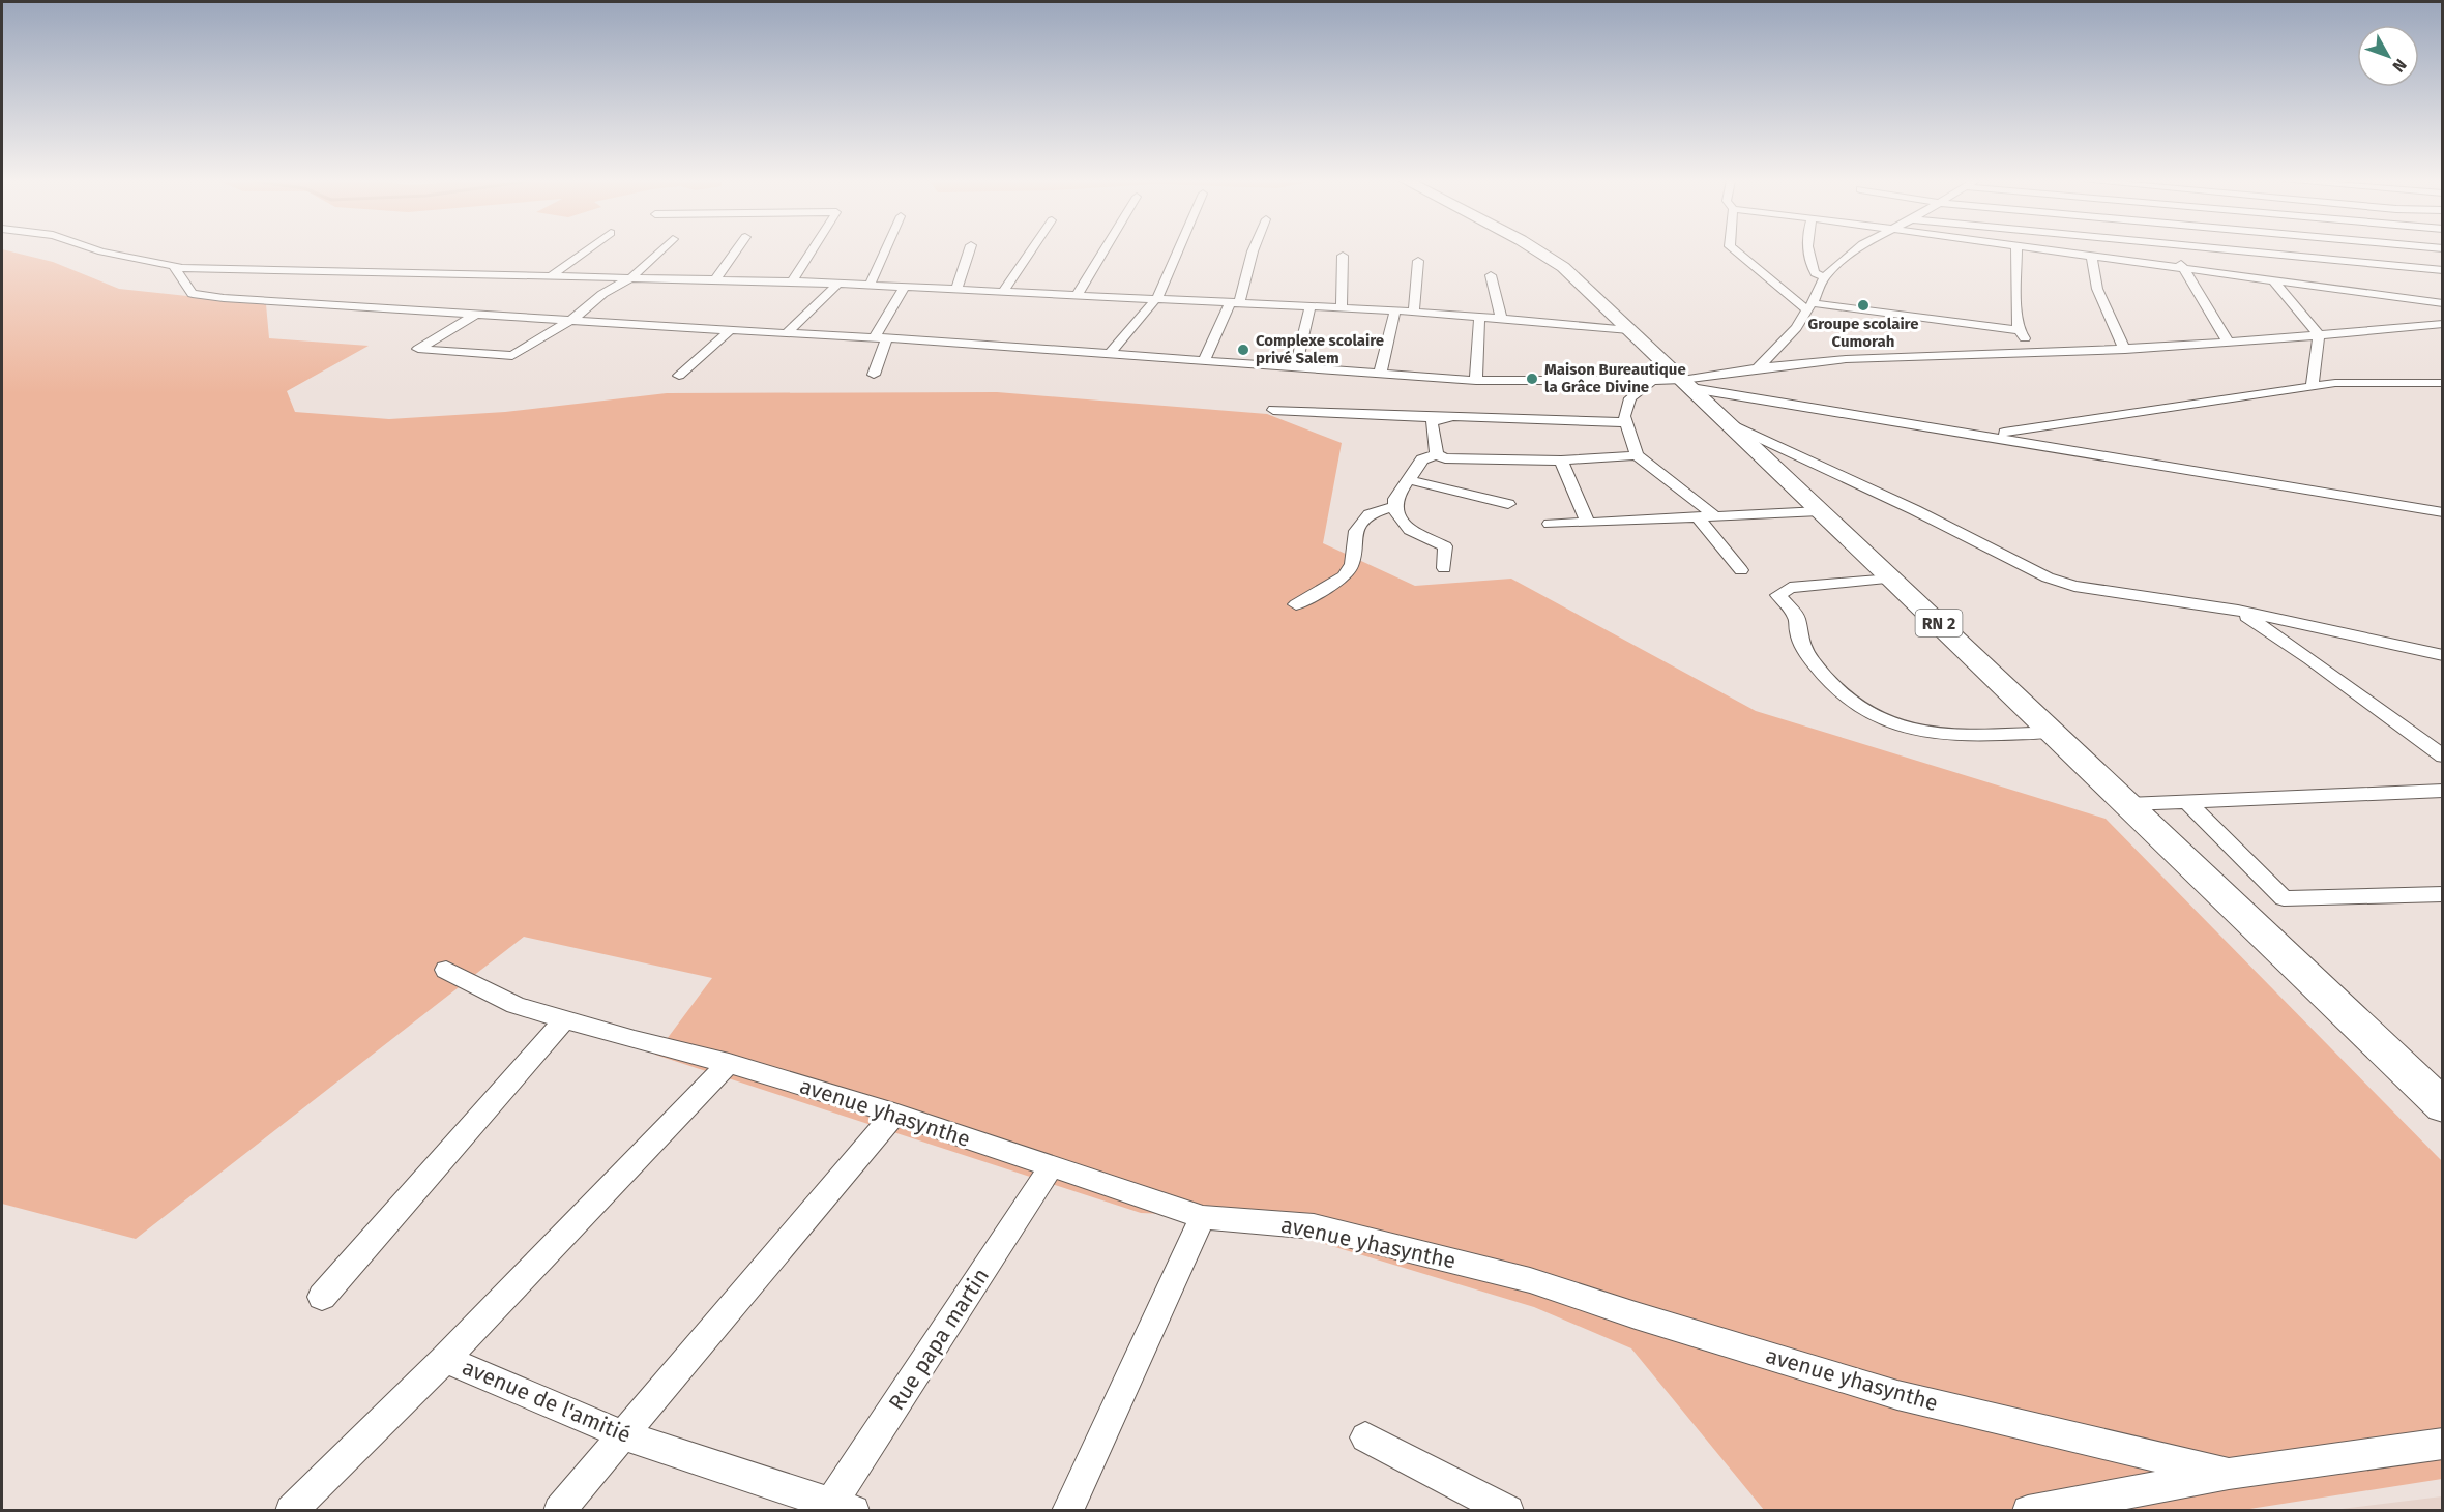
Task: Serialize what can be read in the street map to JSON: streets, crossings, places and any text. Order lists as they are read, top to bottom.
{
  "streets": {
    "highway": ["RN 2"],
    "street": ["avenue yhasynthe", "Rue papa martin", "avenue de l'amitié"]
  },
  "crossings": [
    ["avenue yhasynthe", "Rue papa martin"],
    ["Rue papa martin", "avenue de l'amitié"]
  ],
  "places": ["Groupe scolaire Cumorah", "Complexe scolaire privé Salem", "Maison Bureautique la Grâce Divine"],
  "north": "bottom right"
}
